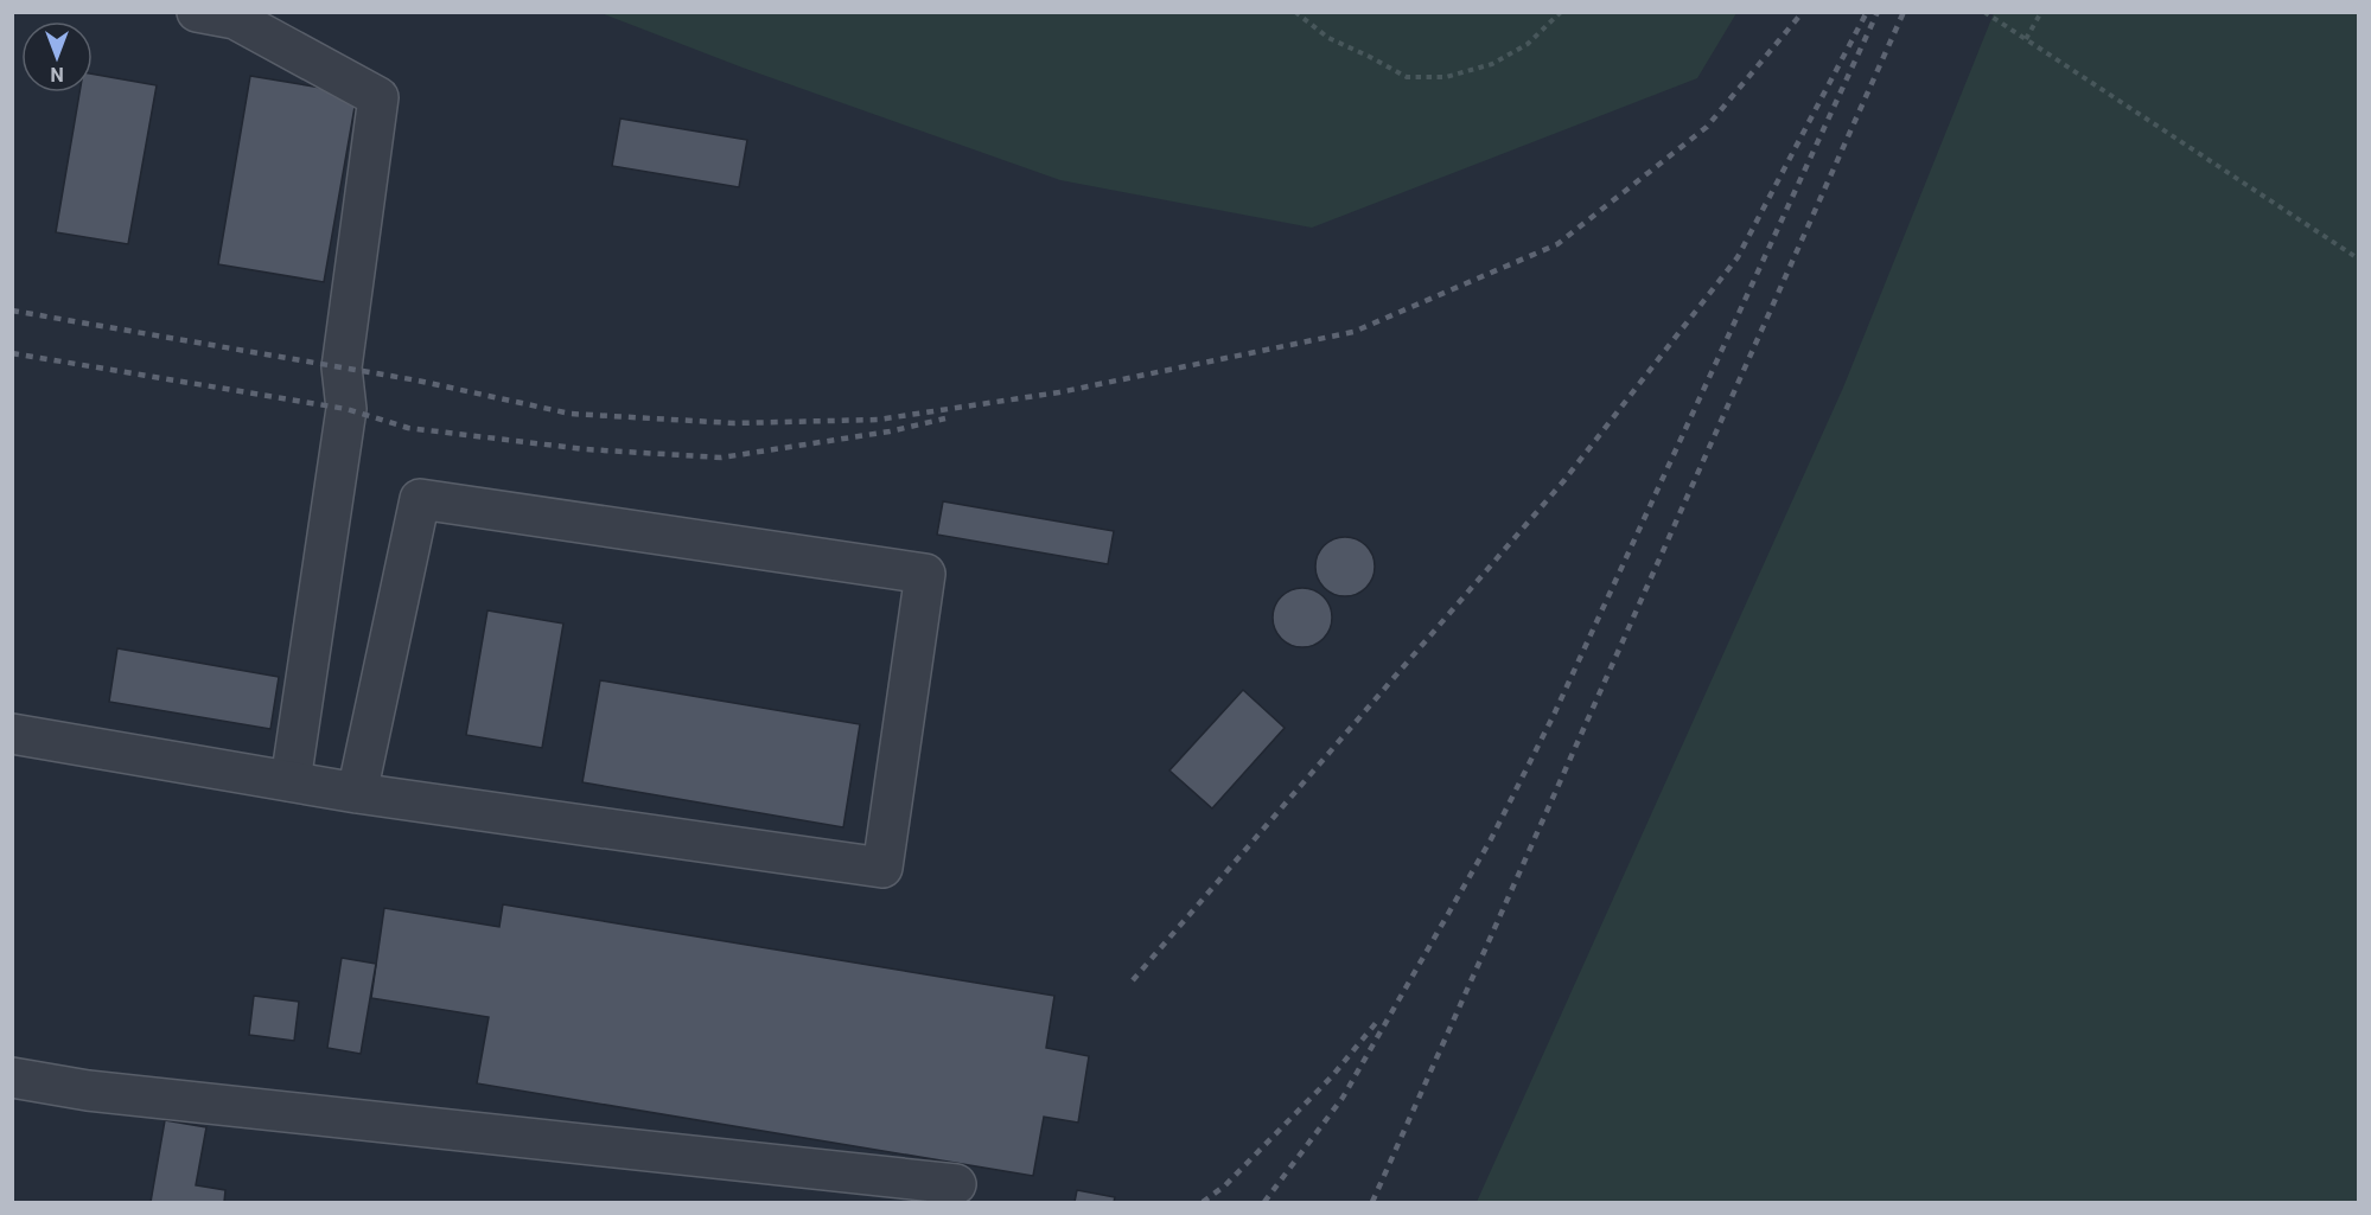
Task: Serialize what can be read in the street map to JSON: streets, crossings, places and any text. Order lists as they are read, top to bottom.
{
  "north": "bottom"
}
